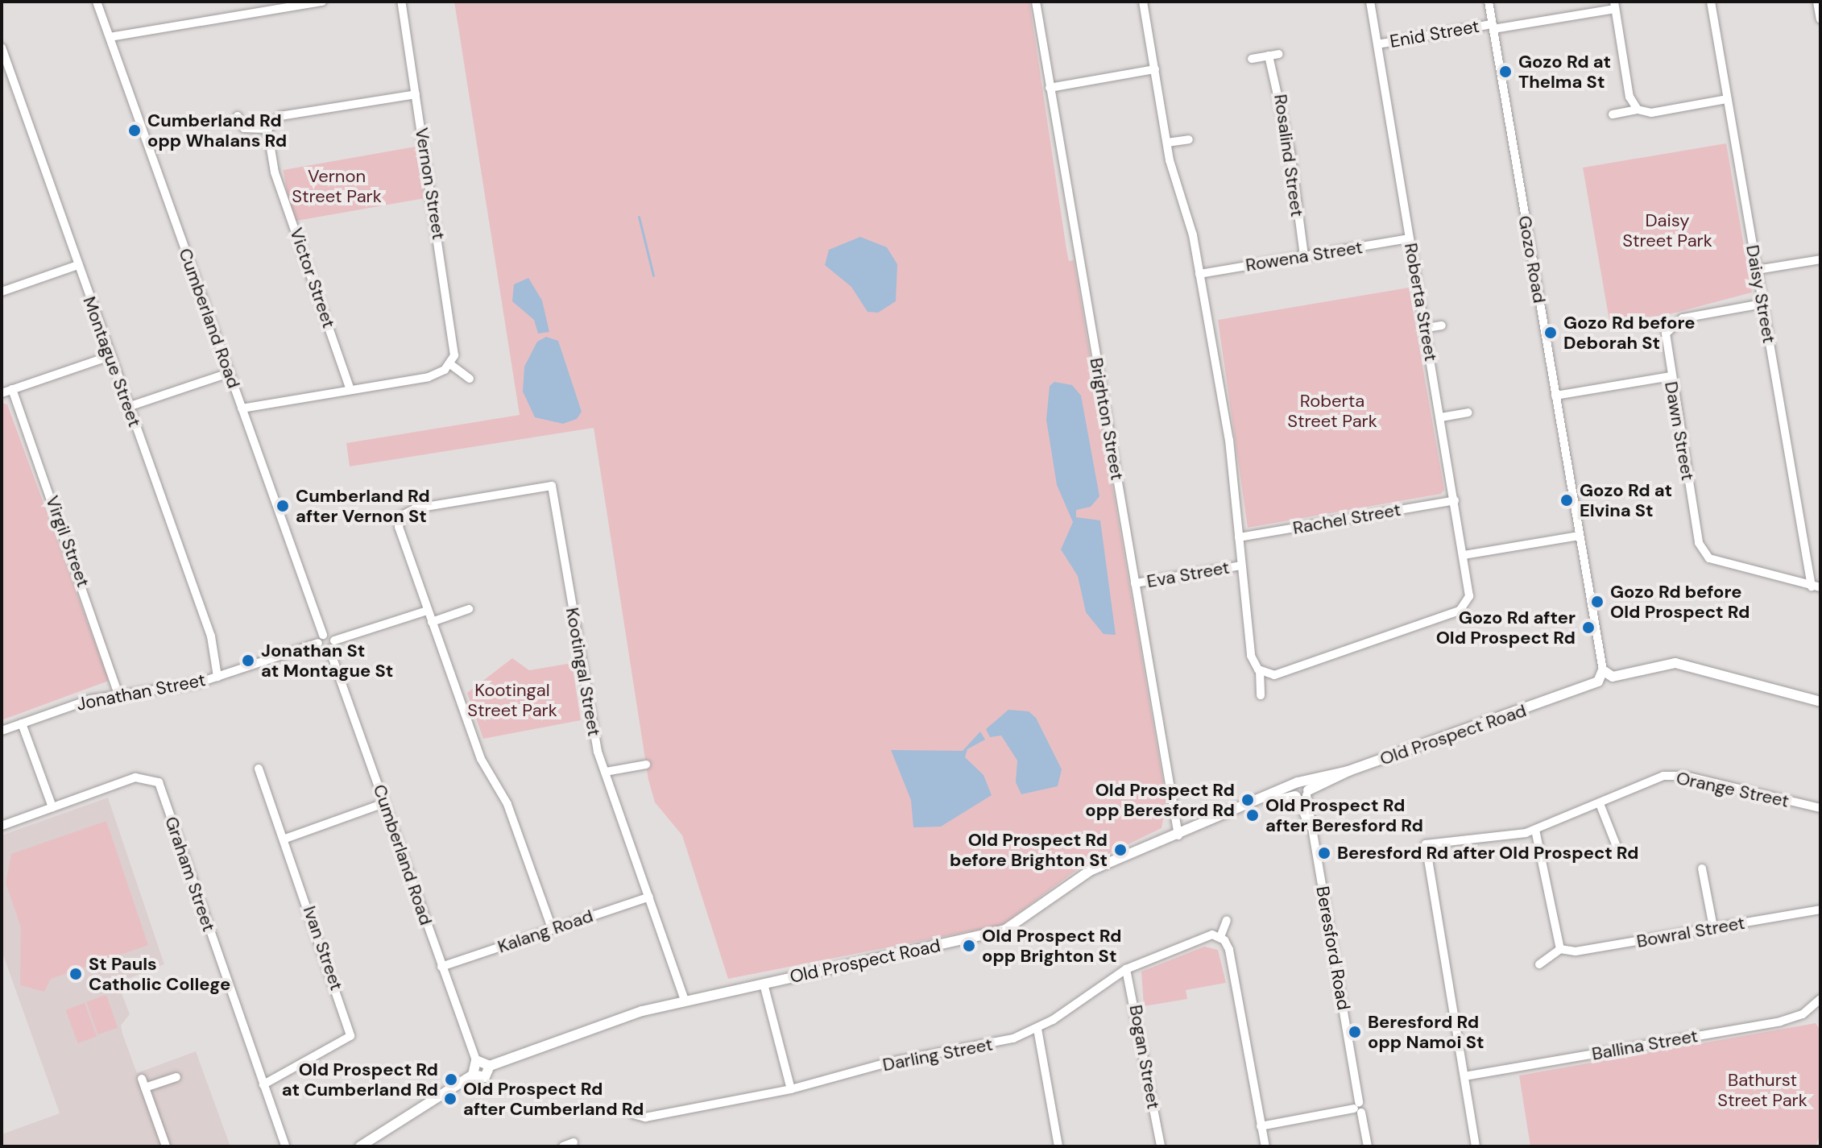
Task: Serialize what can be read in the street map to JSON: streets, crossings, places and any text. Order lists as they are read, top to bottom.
{
  "streets": {
    "main road": ["Old Prospect Road"],
    "street": [
      "Enid Street",
      "Rosalind Street",
      "Vernon Street",
      "Rowena Street",
      "Gozo Road",
      "Victor Street",
      "Daisy Street",
      "Roberta Street",
      "Cumberland Road",
      "Montague Street",
      "Brighton Street",
      "Dawn Street",
      "Rachel Street",
      "Virgil Street",
      "Eva Street",
      "Kootingal Street",
      "Jonathan Street",
      "Orange Street",
      "Graham Street",
      "Kalang Road",
      "Bowral Street",
      "Ivan Street",
      "Beresford Road",
      "Ballina Street",
      "Darling Street",
      "Bogan Street"
    ]
  },
  "crossings": [
    ["Enid Street", "Gozo Road"],
    ["Enid Street", "Roberta Street"],
    ["Rosalind Street", "Rowena Street"],
    ["Rowena Street", "Roberta Street"],
    ["Daisy Street", "Dawn Street"],
    ["Roberta Street", "Rachel Street"],
    ["Cumberland Road", "Kalang Road"],
    ["Montague Street", "Jonathan Street"],
    ["Brighton Street", "Eva Street"],
    ["Brighton Street", "Old Prospect Road"],
    ["Virgil Street", "Jonathan Street"],
    ["Kootingal Street", "Old Prospect Road"],
    ["Kootingal Street", "Kalang Road"],
    ["Old Prospect Road", "Beresford Road"],
    ["Orange Street", "Ballina Street"],
    ["Graham Street", "Ivan Street"],
    ["Darling Street", "Bogan Street"]
  ],
  "parks": [
    "Vernon Street Park",
    "Daisy Street Park",
    "Roberta Street Park",
    "Kootingal Street Park",
    "Bathurst Street Park"
  ],
  "places": [
    "Gozo Rd at Thelma St",
    "Cumberland Rd opp Whalans Rd",
    "Gozo Rd before Deborah St",
    "Gozo Rd at Elvina St",
    "Cumberland Rd after Vernon St",
    "Gozo Rd before Old Prospect Rd",
    "Gozo Rd after Old Prospect Rd",
    "Jonathan St at Montague St",
    "Old Prospect Rd opp Beresford Rd",
    "Old Prospect Rd after Beresford Rd",
    "Old Prospect Rd before Brighton St",
    "Beresford Rd after Old Prospect Rd",
    "Old Prospect Rd opp Brighton St",
    "St Pauls Catholic College",
    "Beresford Rd opp Namoi St",
    "Old Prospect Rd at Cumberland Rd",
    "Old Prospect Rd after Cumberland Rd"
  ]
}
